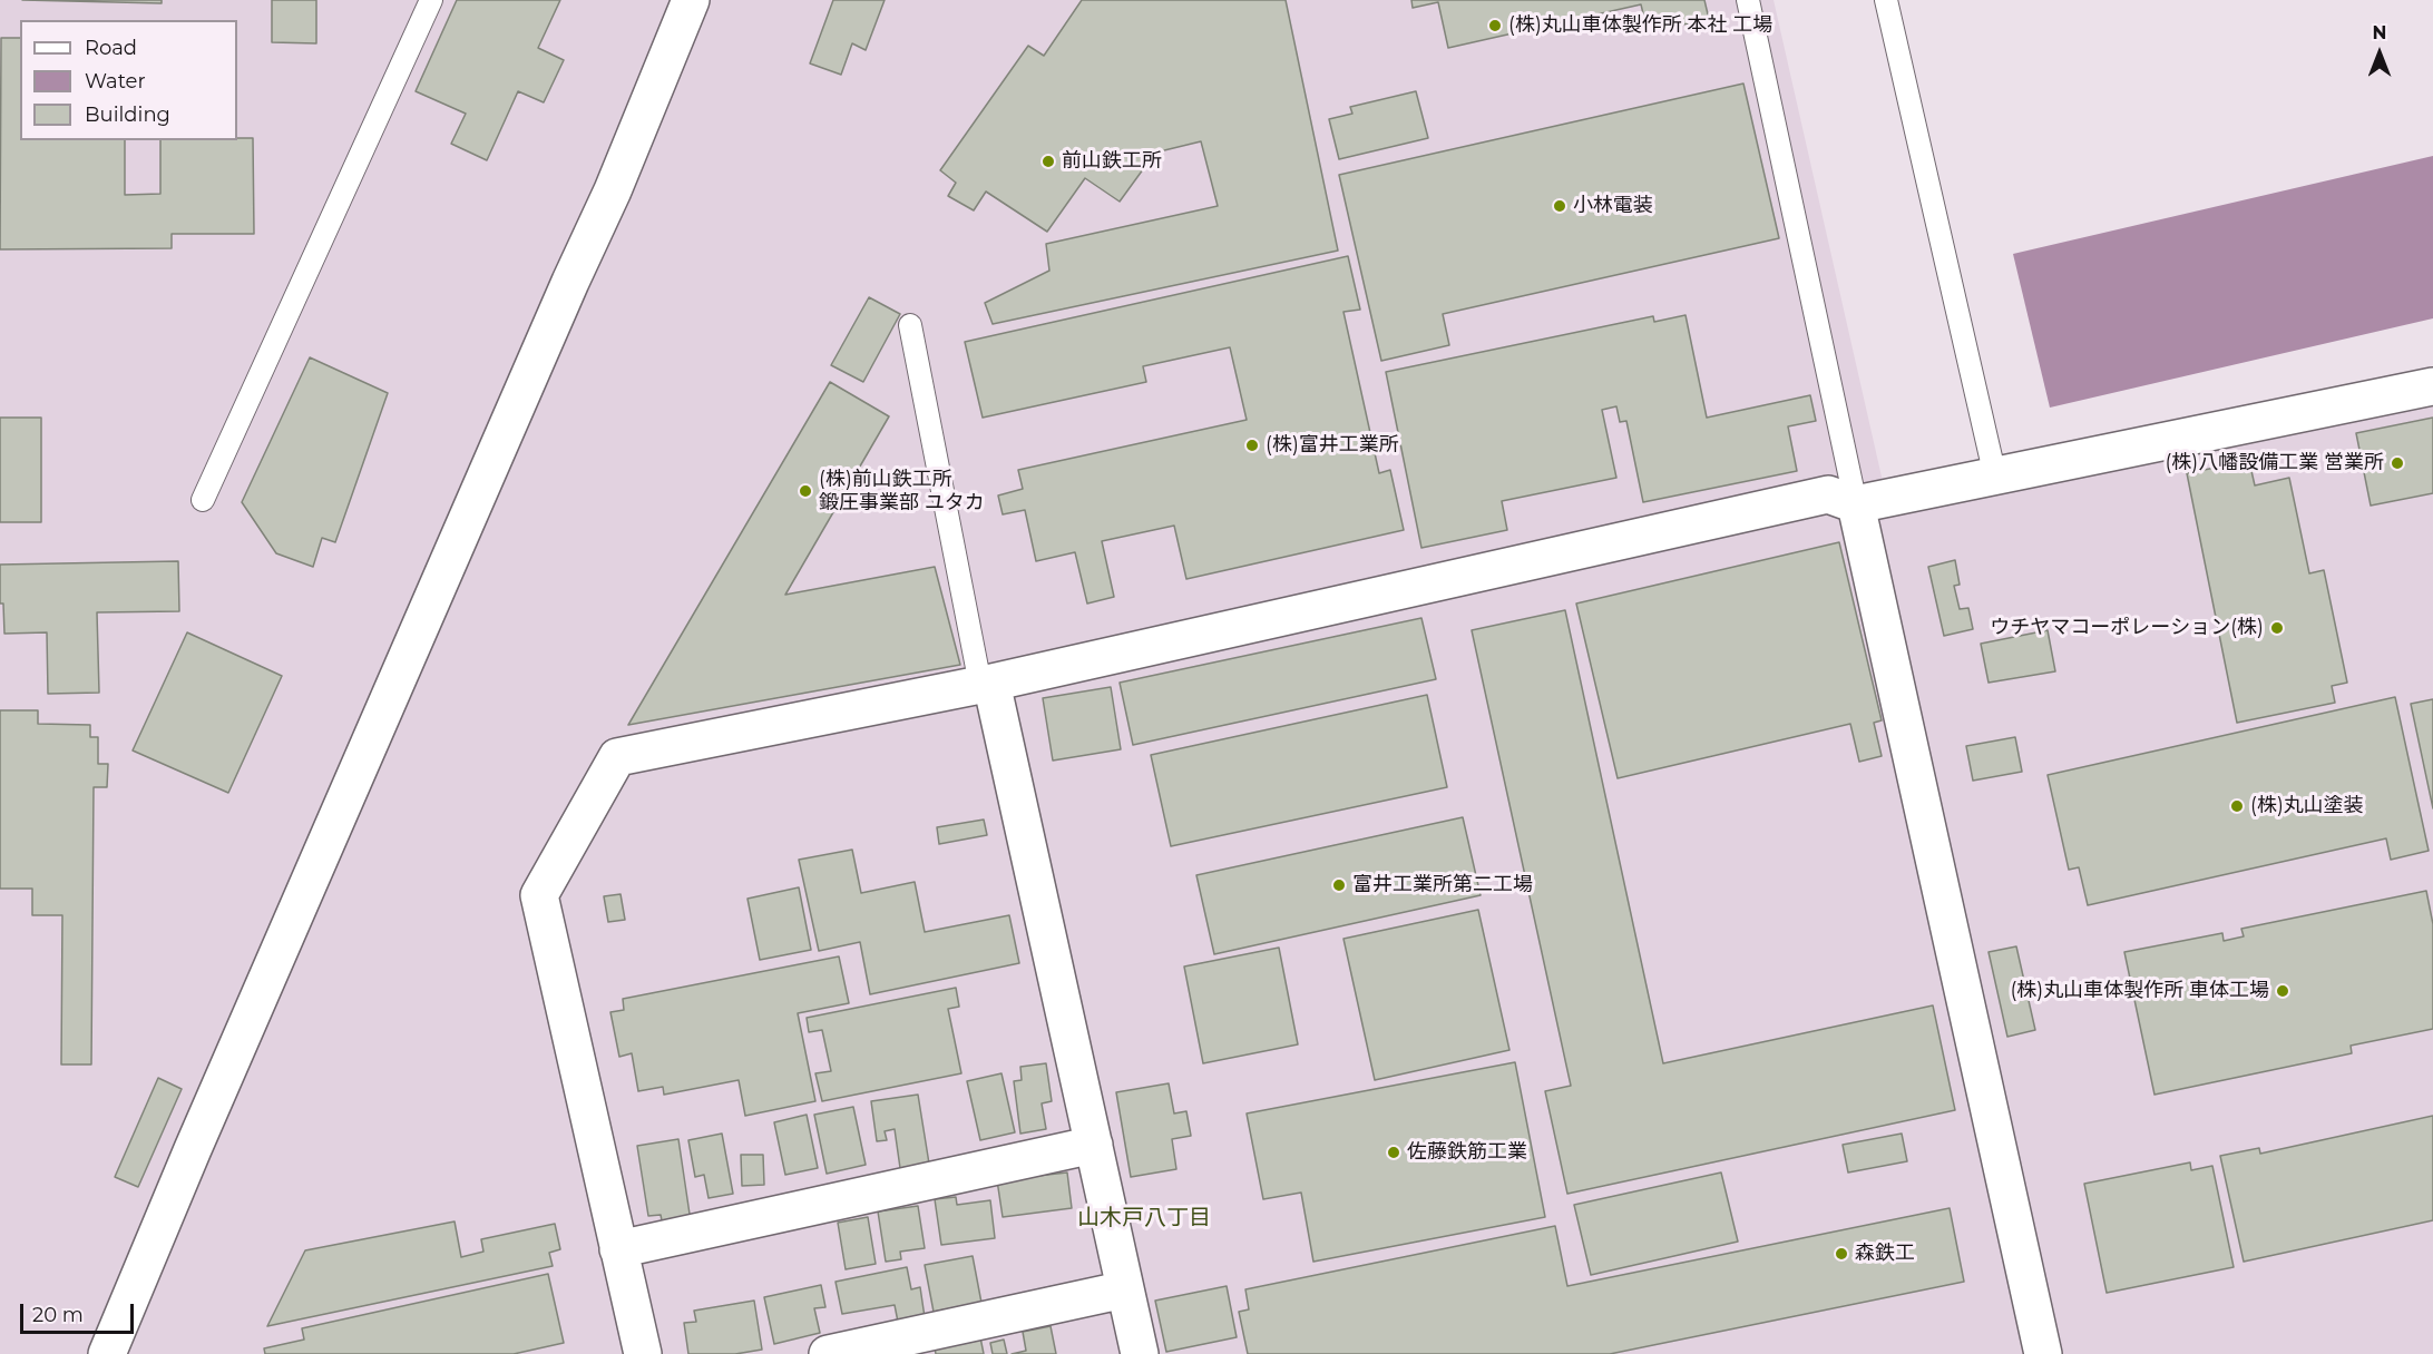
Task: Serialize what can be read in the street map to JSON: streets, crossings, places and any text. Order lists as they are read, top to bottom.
{
  "districts": ["山木戸八丁目"],
  "places": [
    "(株)丸山車体製作所 本社 工場",
    "前山鉄工所",
    "小林電装",
    "(株)富井工業所",
    "(株)八幡設備工業 営業所",
    "(株)前山鉄工所 鍛圧事業部 ユタカ",
    "ウチヤマコーポレーション(株)",
    "(株)丸山塗装",
    "富井工業所第二工場",
    "(株)丸山車体製作所 車体工場",
    "佐藤鉄筋工業",
    "森鉄工"
  ],
  "legend": ["Road", "Water", "Building"],
  "scale_bar": "20 m",
  "north": "top"
}
